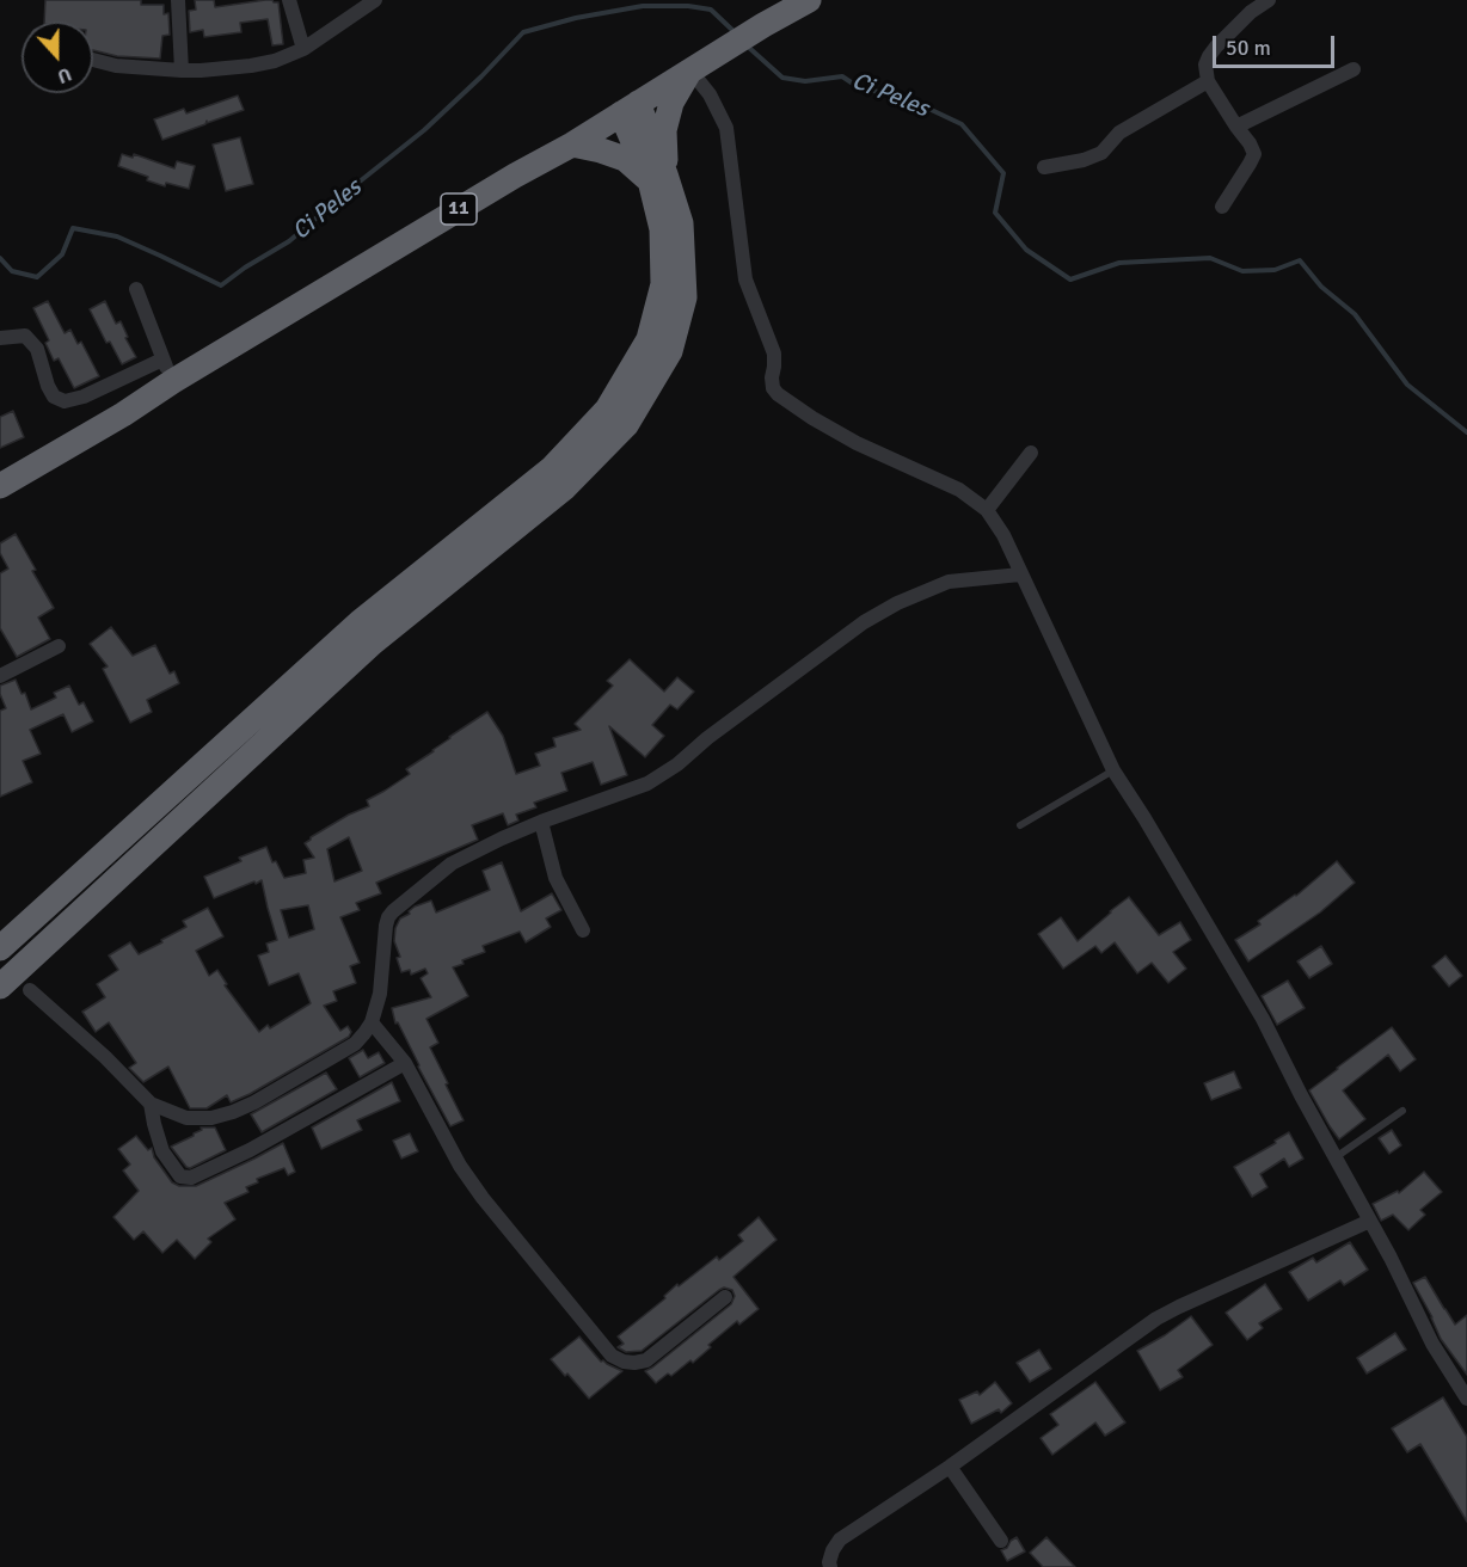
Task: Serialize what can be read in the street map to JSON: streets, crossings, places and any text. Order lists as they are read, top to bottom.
{
  "streets": {
    "highway": ["11"]
  },
  "water": ["Ci Peles"],
  "scale_bar": "50 m",
  "north": "bottom"
}
